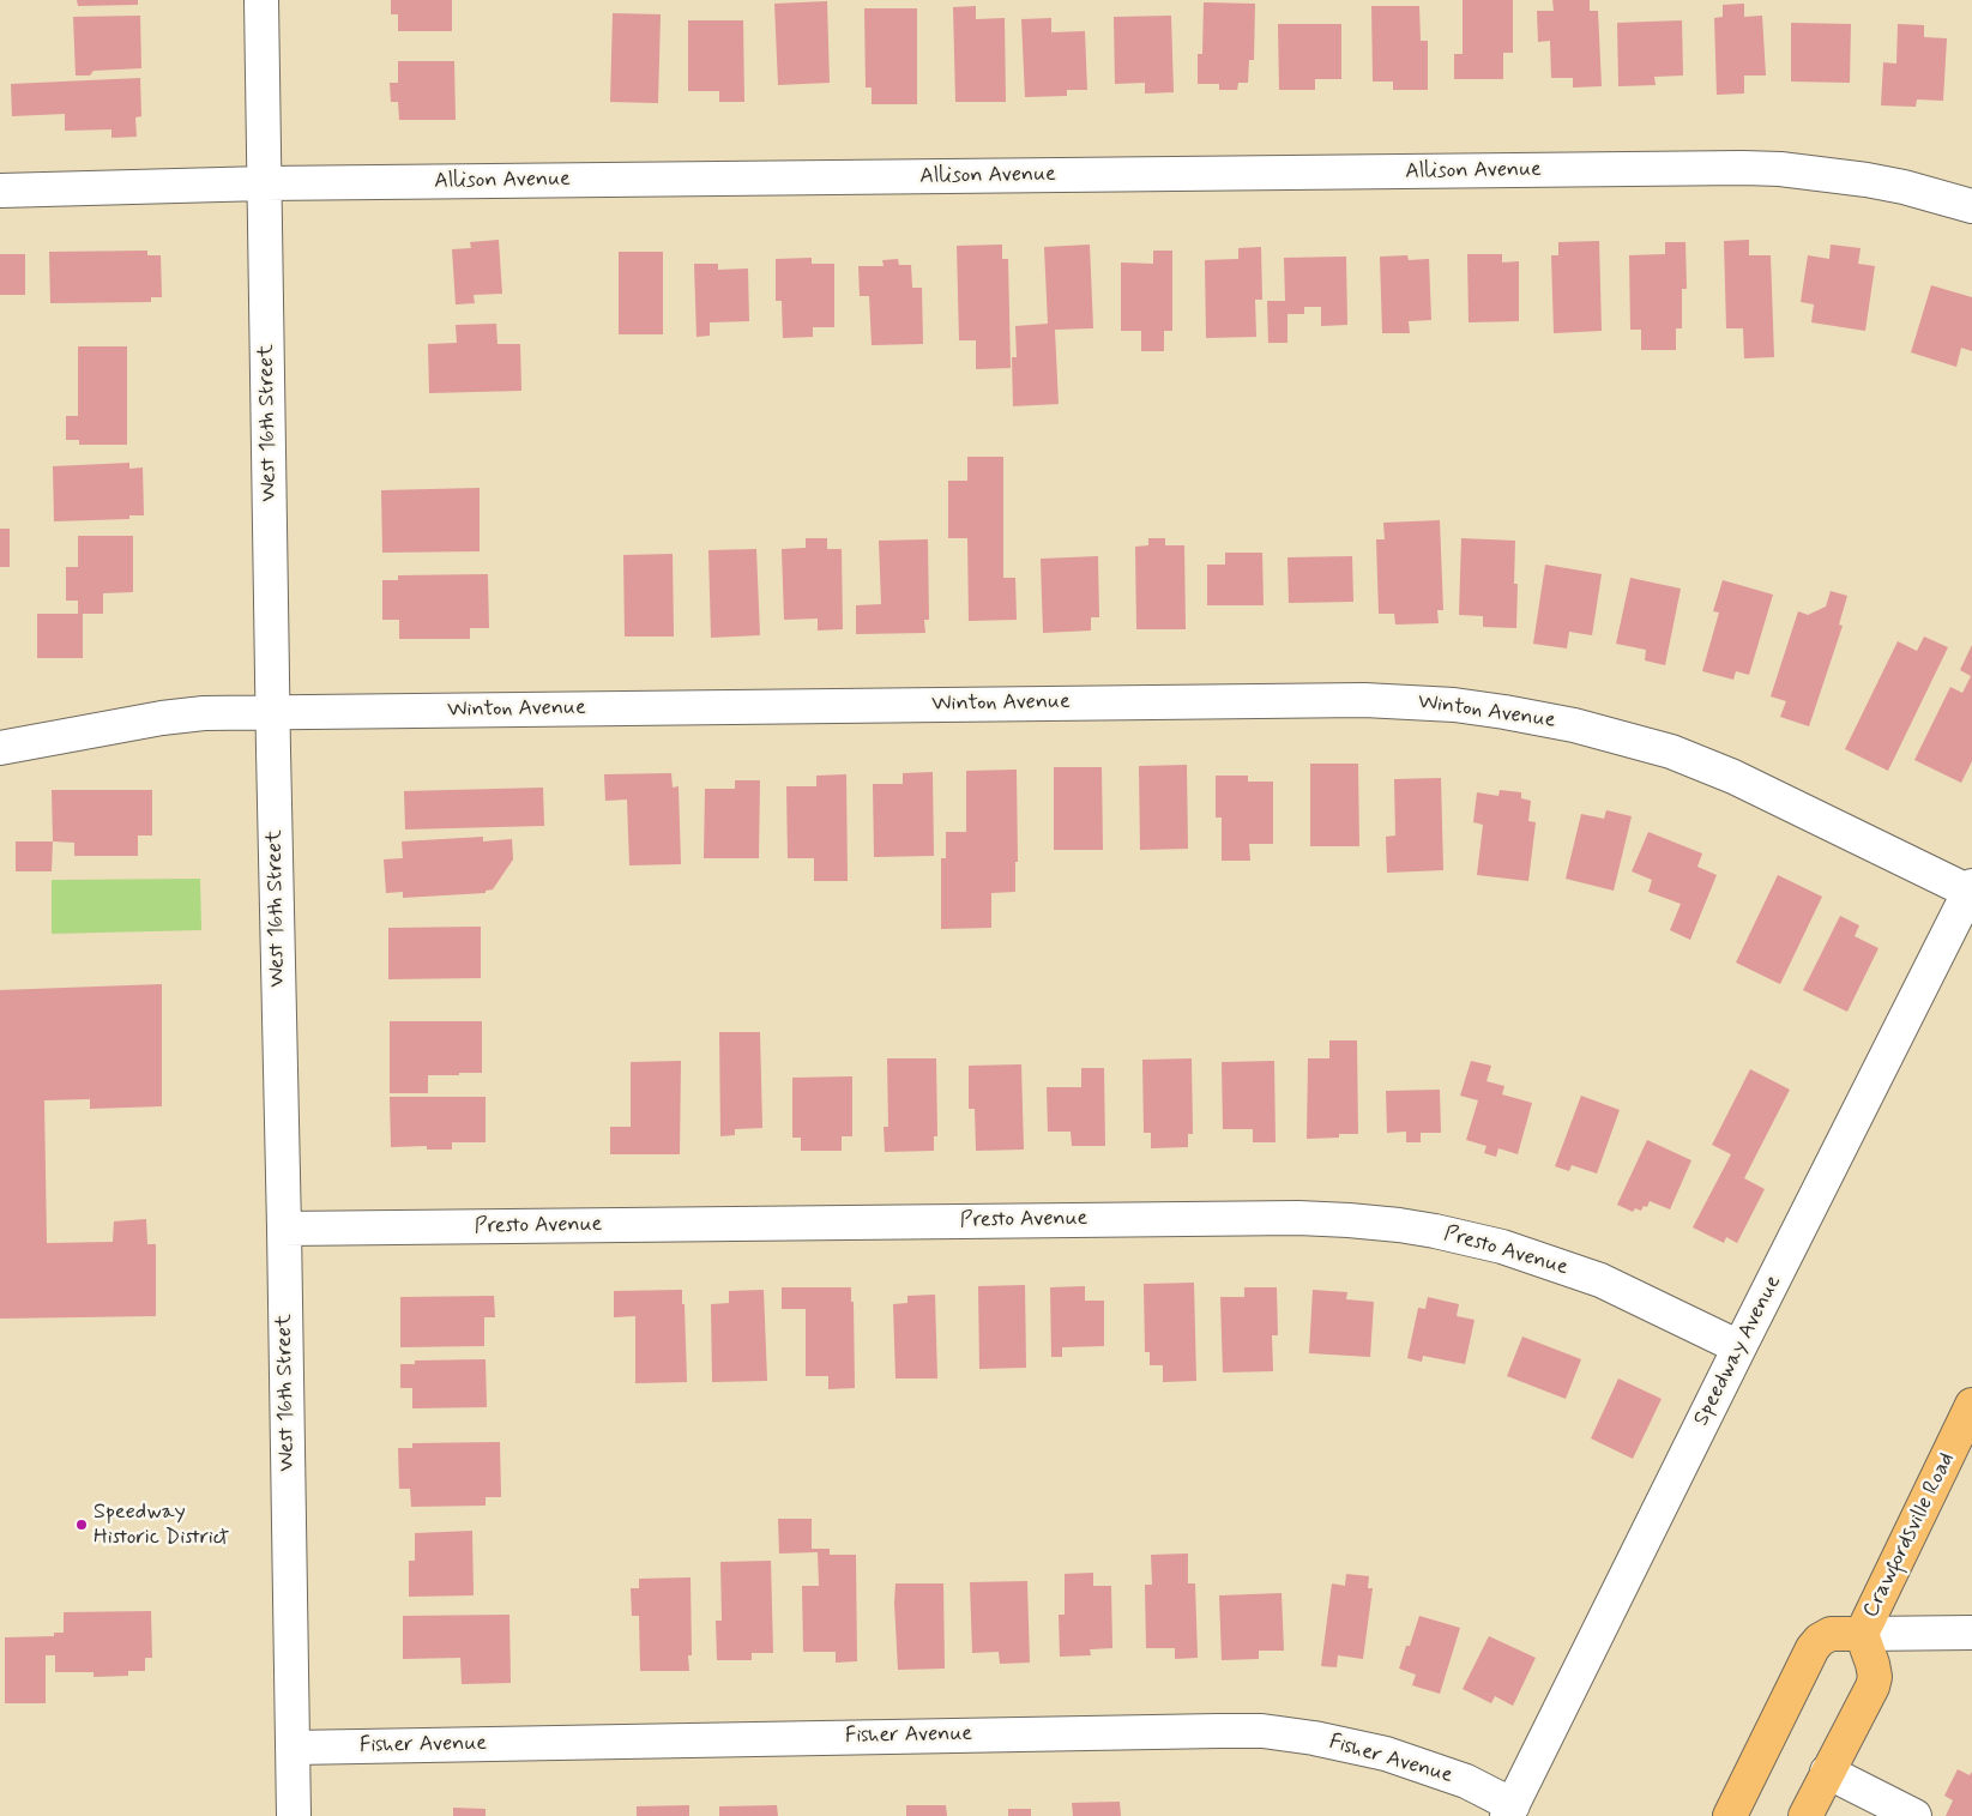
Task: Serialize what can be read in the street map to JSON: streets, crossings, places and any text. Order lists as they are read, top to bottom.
{
  "streets": {
    "main road": ["Crawfordsville Road"],
    "street": [
      "Allison Avenue",
      "West 16th Street",
      "Winton Avenue",
      "Presto Avenue",
      "Speedway Avenue",
      "Fisher Avenue"
    ]
  },
  "crossings": [
    ["Allison Avenue", "West 16th Street"],
    ["West 16th Street", "Winton Avenue"],
    ["West 16th Street", "Presto Avenue"],
    ["West 16th Street", "Fisher Avenue"],
    ["Winton Avenue", "Speedway Avenue"],
    ["Presto Avenue", "Speedway Avenue"],
    ["Speedway Avenue", "Fisher Avenue"]
  ],
  "places": ["Speedway Historic District"]
}
